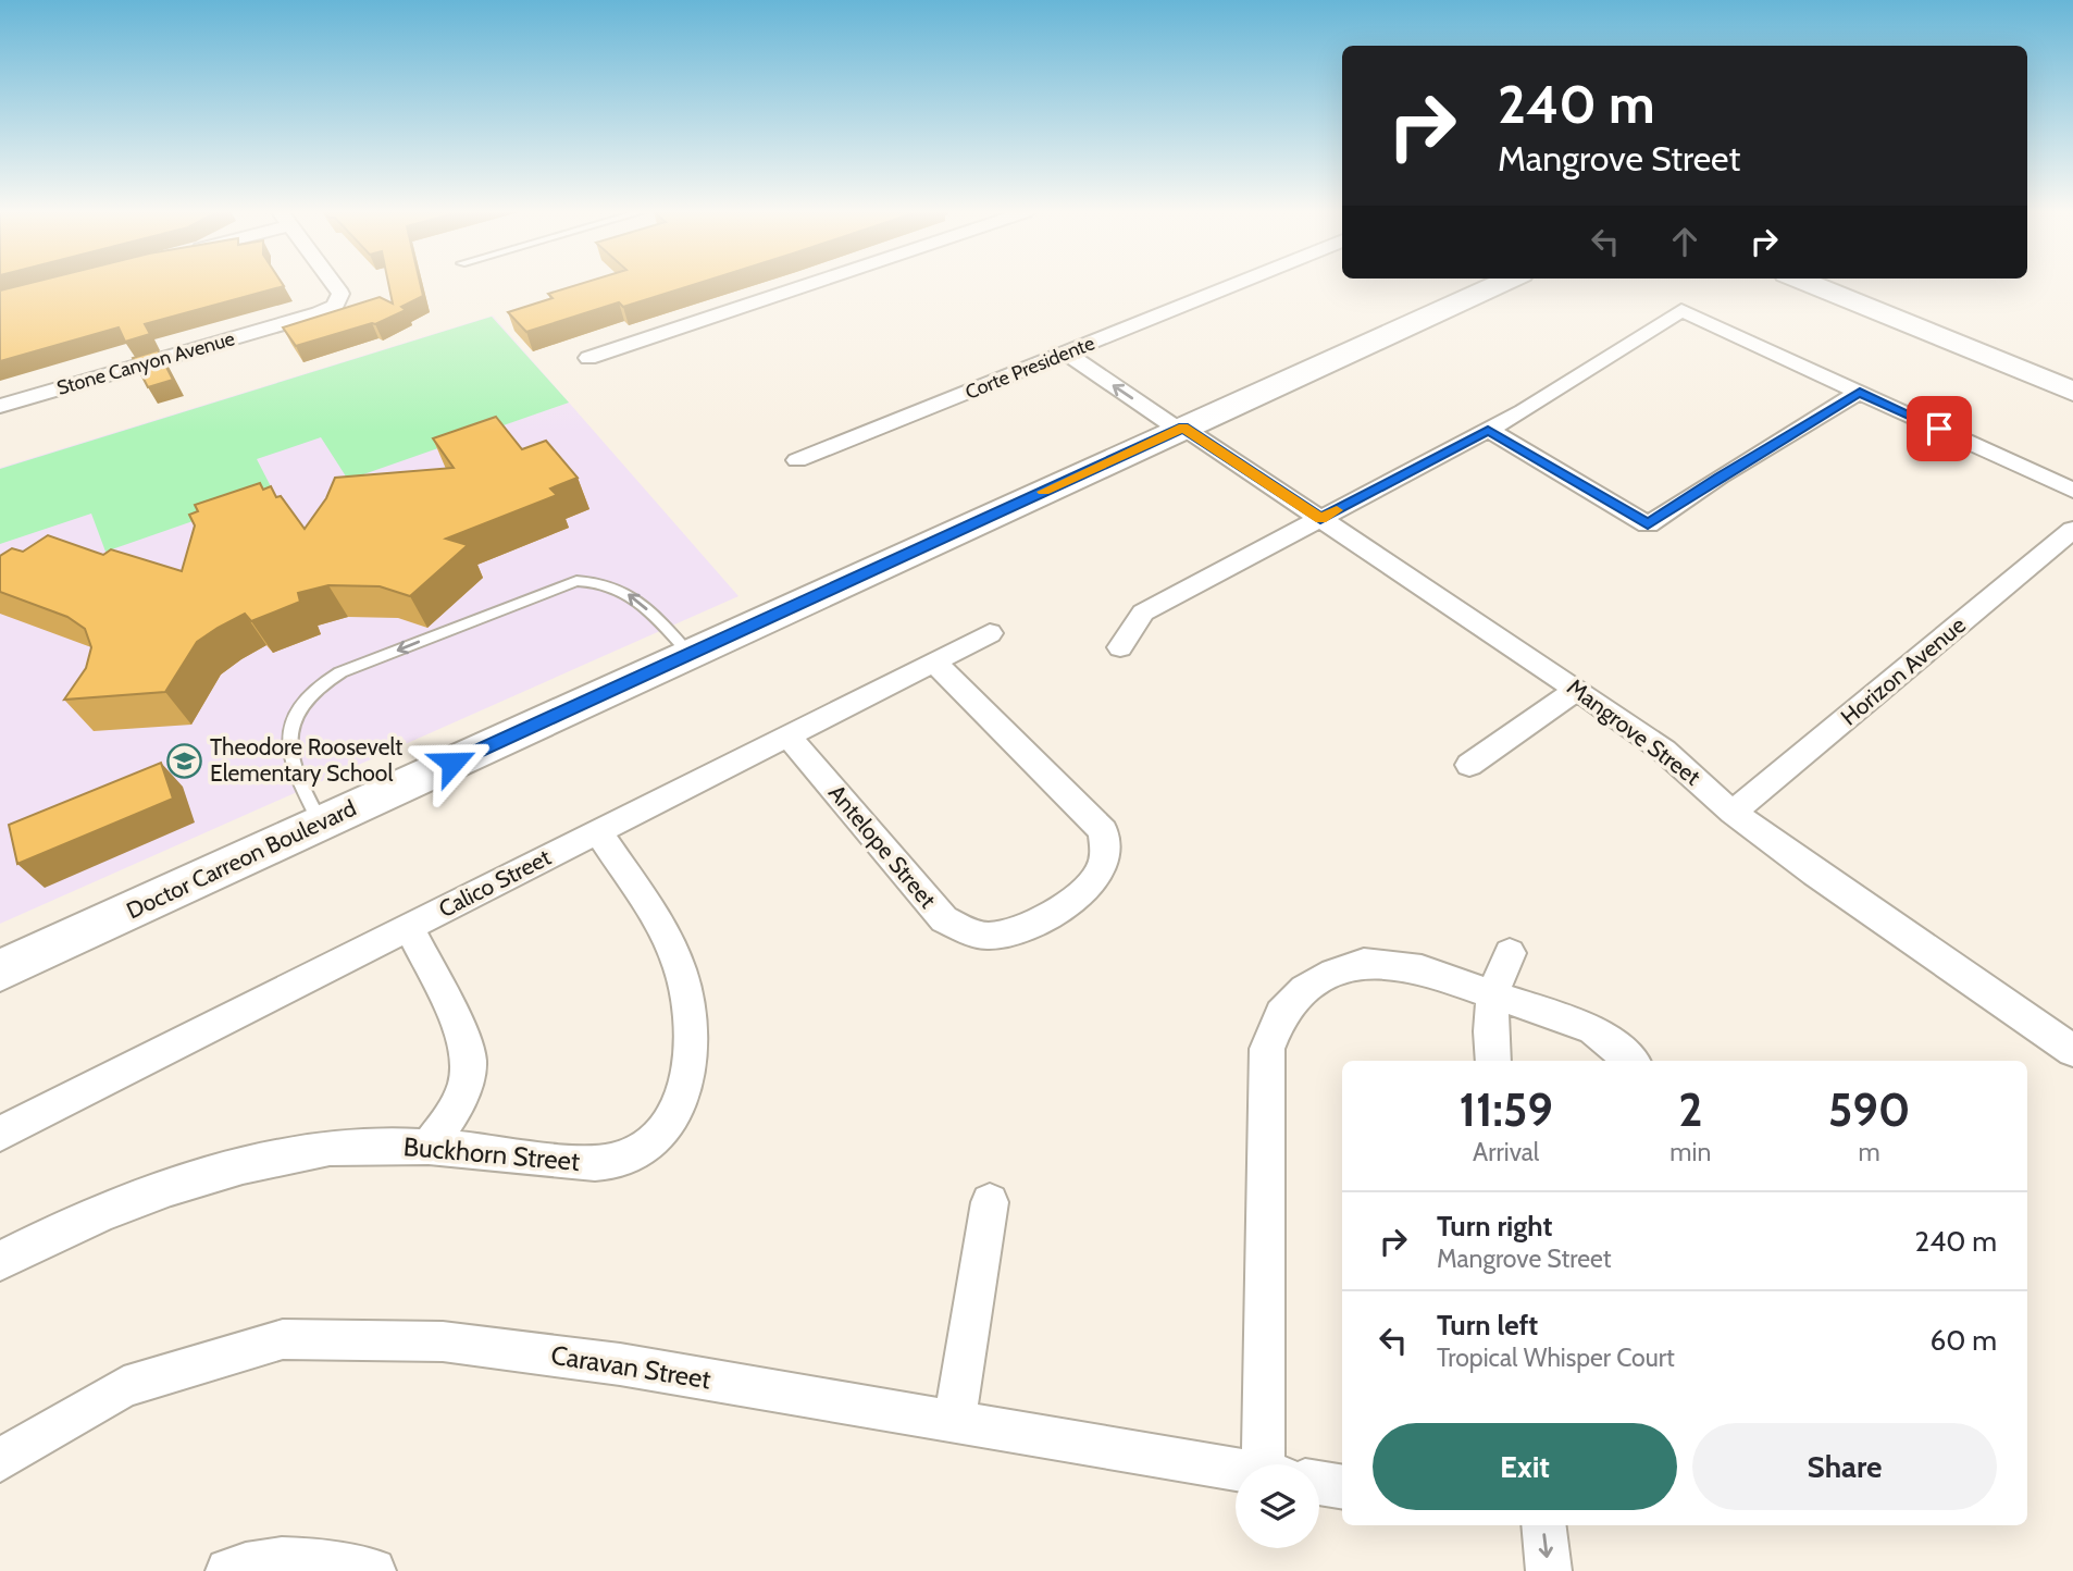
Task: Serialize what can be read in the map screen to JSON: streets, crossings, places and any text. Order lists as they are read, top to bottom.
{
  "streets": {
    "main road": ["Doctor Carreon Boulevard"],
    "street": [
      "Stone Canyon Avenue",
      "Corte Presidente",
      "Horizon Avenue",
      "Mangrove Street",
      "Antelope Street",
      "Calico Street",
      "Buckhorn Street",
      "Caravan Street"
    ]
  },
  "crossings": [
    ["Horizon Avenue", "Mangrove Street"],
    ["Mangrove Street", "Doctor Carreon Boulevard"],
    ["Antelope Street", "Calico Street"],
    ["Calico Street", "Buckhorn Street"]
  ],
  "places": {
    "school or university": ["Theodore Roosevelt Elementary School"]
  },
  "page": {
    "turn": ["240 m", "Mangrove Street"],
    "eta": [
      "11:59",
      "Arrival",
      "2",
      "min",
      "590",
      "m"
    ],
    "list": [
      {
        "name": "Turn right",
        "note": "Mangrove Street",
        "value": "240 m"
      },
      {
        "name": "Turn left",
        "note": "Tropical Whisper Court",
        "value": "60 m"
      }
    ],
    "buttons": ["Exit", "Share"]
  }
}
